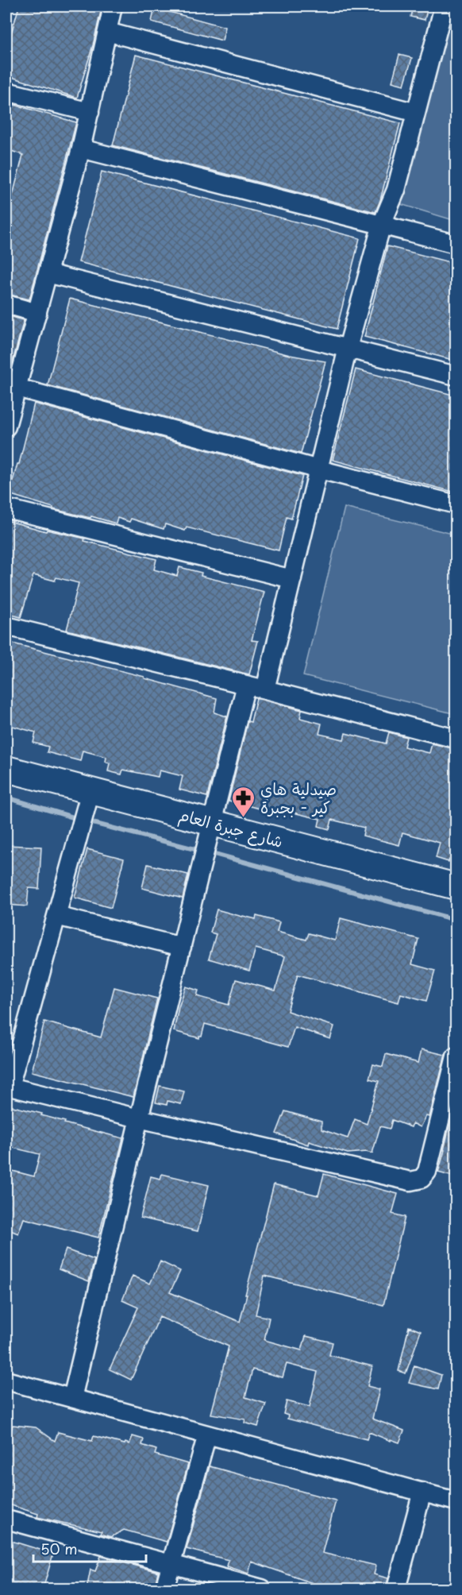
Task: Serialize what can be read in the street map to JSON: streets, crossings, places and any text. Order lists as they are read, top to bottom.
{
  "streets": {
    "main road": ["شارع جبرة العام"]
  },
  "places": {
    "pharmacy": ["صيدلية هاي كير - بجبرة"]
  },
  "scale_bar": "50 m"
}
